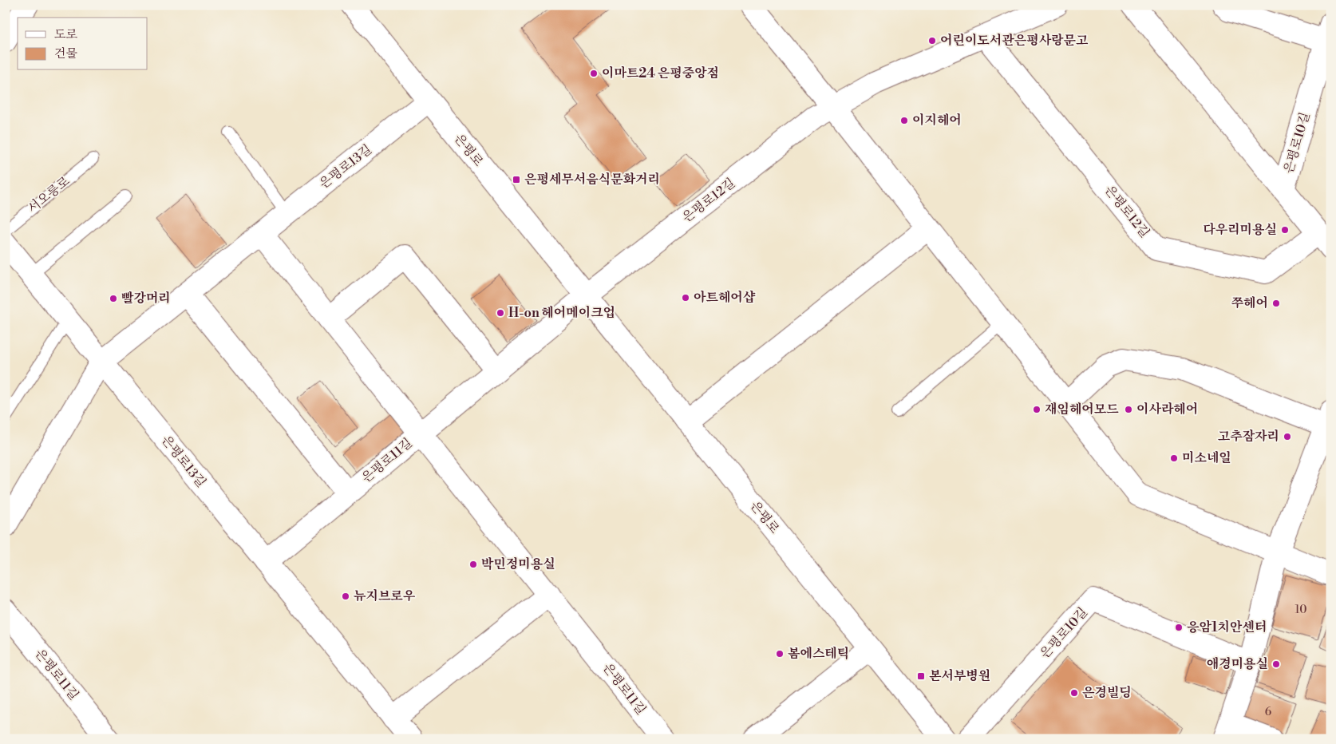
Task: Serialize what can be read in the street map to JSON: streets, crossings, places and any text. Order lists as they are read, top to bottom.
{
  "streets": {
    "street": [
      "은평로10길",
      "은평로",
      "은평로13길",
      "은평로12길",
      "은평로11길"
    ],
    "lane": ["서오릉로"]
  },
  "crossings": [
    ["은평로10길", "은평로12길"],
    ["은평로", "은평로13길"],
    ["은평로", "은평로12길"],
    ["은평로13길", "은평로11길"]
  ],
  "places": {
    "other": [
      "어린이도서관은평사랑문고",
      "이마트24 은평중앙점",
      "이지헤어",
      "다우리미용실",
      "아트헤어샵",
      "빨강머리",
      "쭈헤어",
      "H-on 헤어메이크업",
      "재임헤어모드",
      "이사라헤어",
      "고추잠자리",
      "미소네일",
      "박민정미용실",
      "뉴지브로우",
      "응암1치안센터",
      "봄에스테틱",
      "애경미용실",
      "은경빌딩"
    ],
    "transit": ["은평세무서음식문화거리", "본서부병원"]
  },
  "house_numbers": ["10", "6"],
  "legend": ["도로", "건물"]
}
